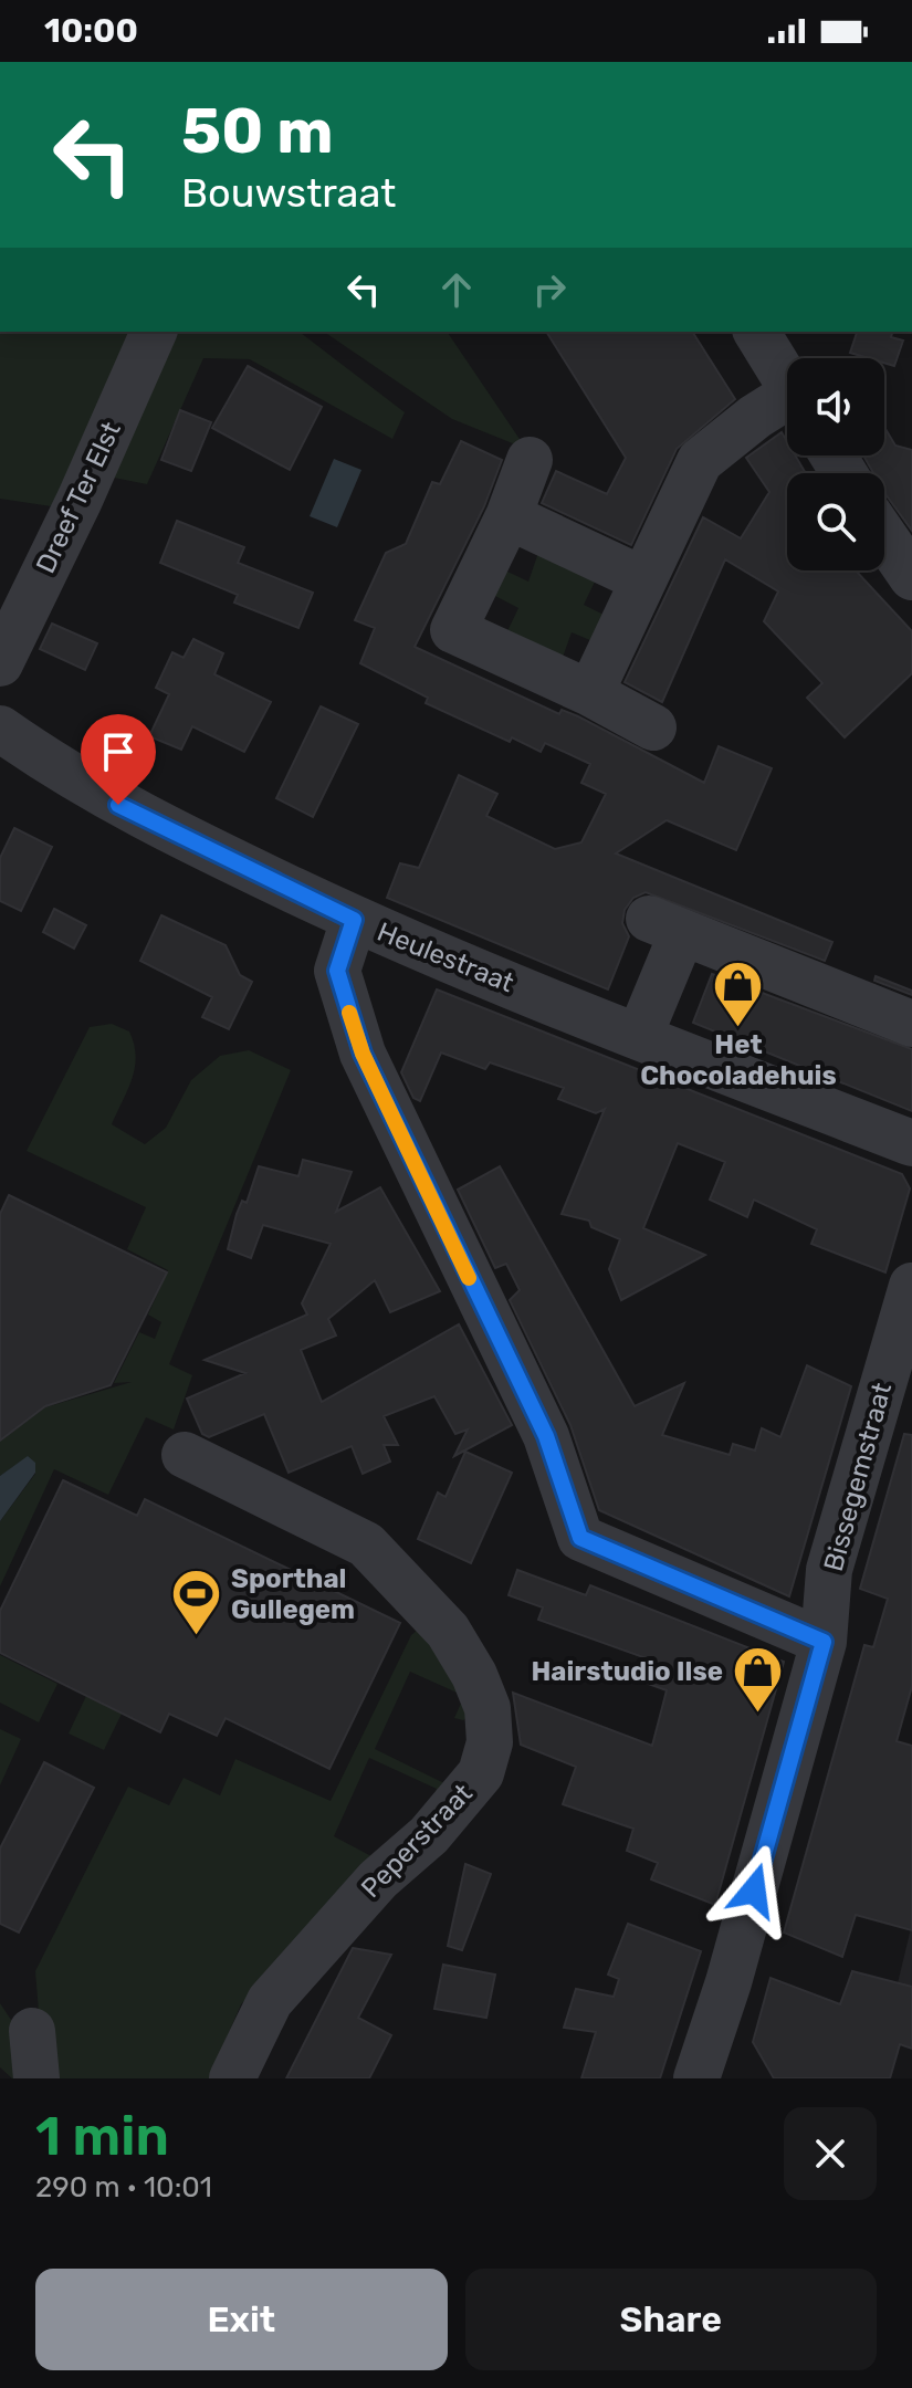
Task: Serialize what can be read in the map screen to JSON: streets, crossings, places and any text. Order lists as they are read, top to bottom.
{
  "streets": {
    "street": [
      "Dreef Ter Elst",
      "Heulestraat",
      "Bissegemstraat",
      "Peperstraat"
    ]
  },
  "places": {
    "shop": ["Het Chocoladehuis", "Hairstudio Ilse"],
    "sports": ["Sporthal Gullegem"]
  },
  "page": {
    "status": "10:00",
    "turn": ["50 m", "Bouwstraat"],
    "heading": ["1 min", "290 m · 10:01"],
    "buttons": ["Exit", "Share"]
  }
}
